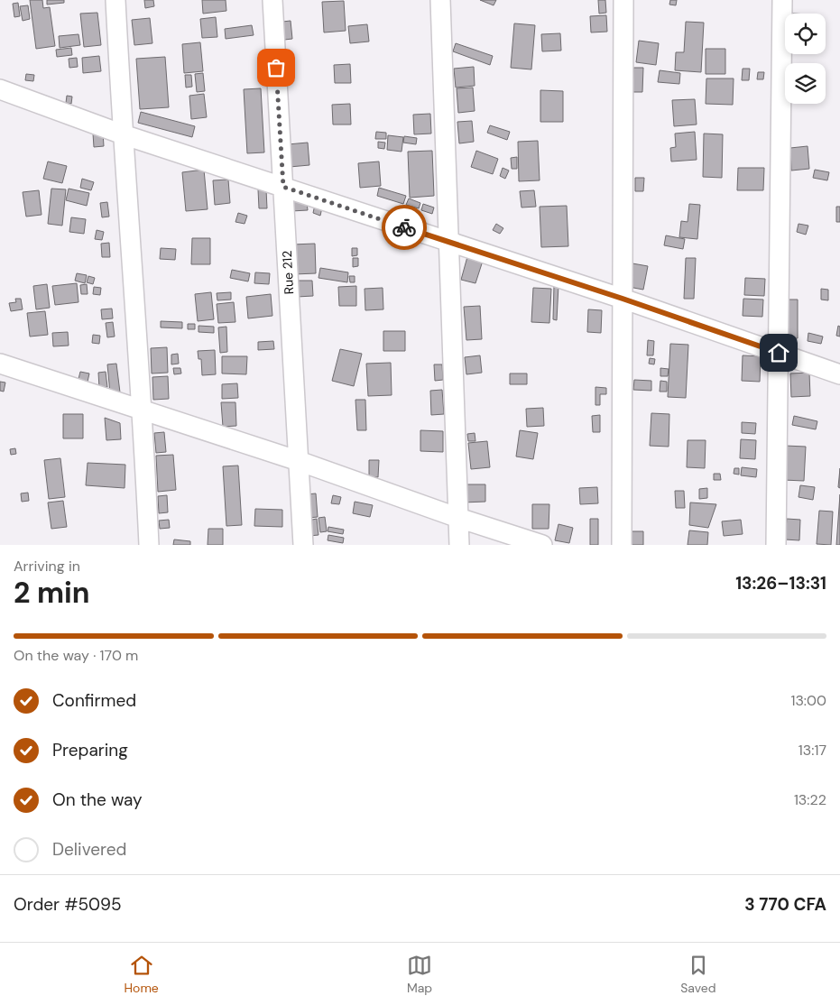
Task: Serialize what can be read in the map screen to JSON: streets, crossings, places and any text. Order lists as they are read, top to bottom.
{
  "streets": {
    "street": ["Rue 212"]
  },
  "page": {
    "heading": ["2 min", "Arriving in", "13:26–13:31"],
    "panel": ["Order #5095", "3 770 CFA"],
    "bar": "On the way · 170 m",
    "list": [
      ["Confirmed", "13:00"],
      ["Preparing", "13:17"],
      ["On the way", "13:22"],
      "Delivered"
    ],
    "tabs": ["Home", "Map", "Saved"]
  }
}
